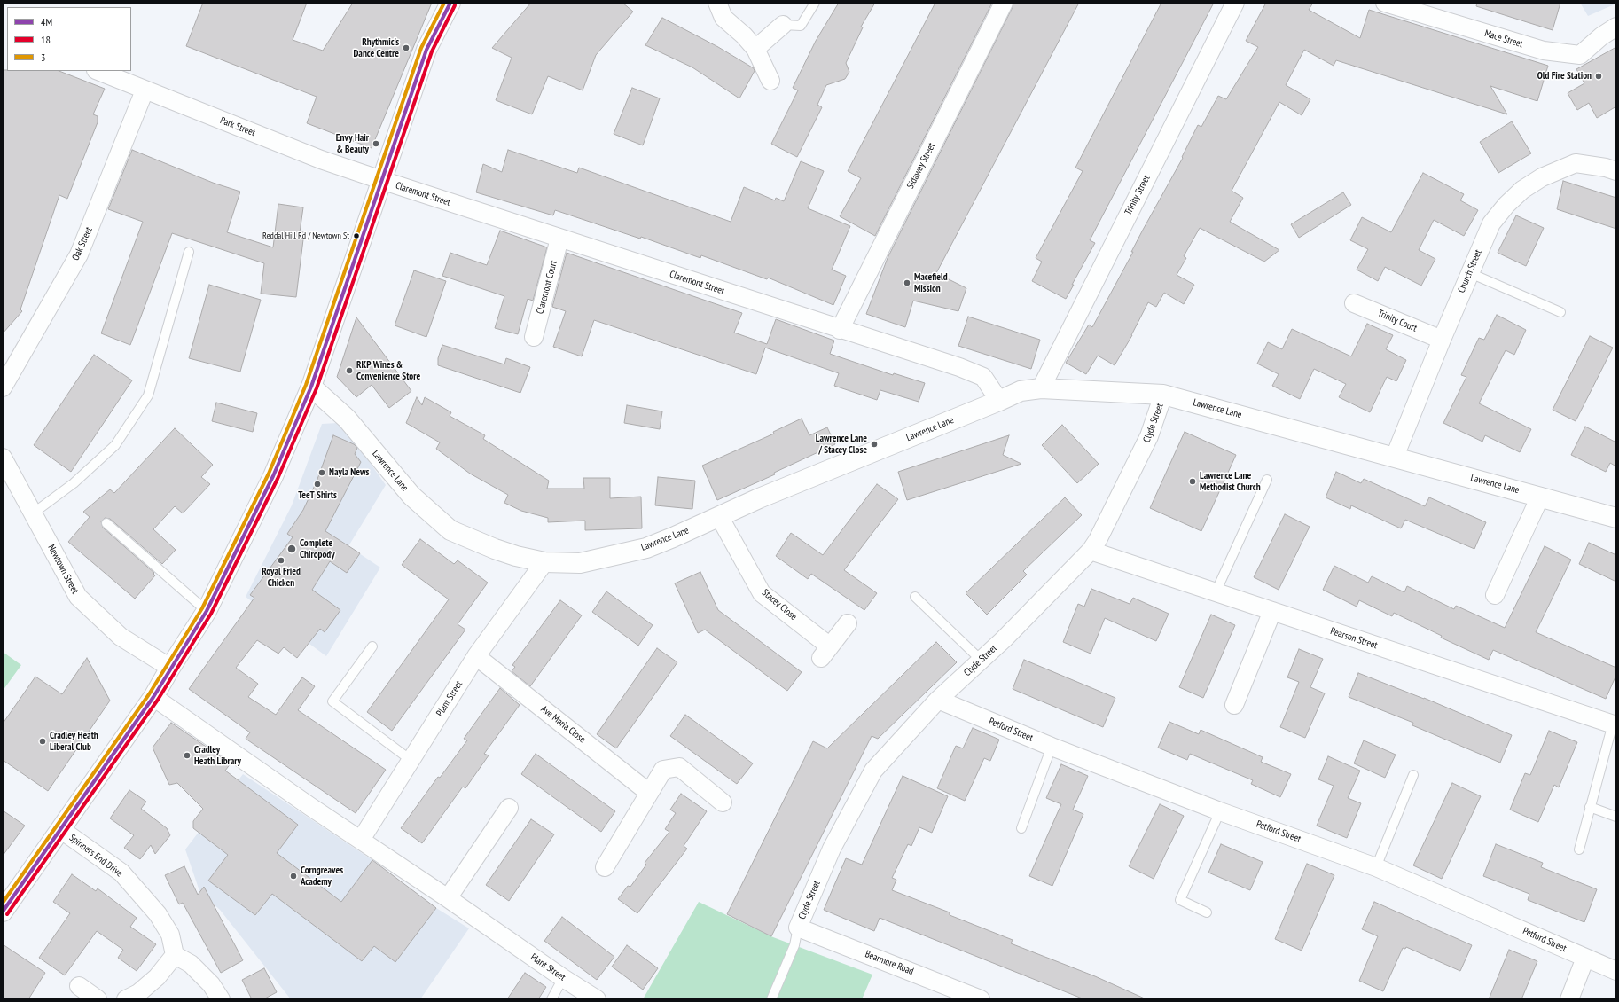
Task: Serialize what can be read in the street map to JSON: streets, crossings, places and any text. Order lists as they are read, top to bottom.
{
  "streets": {
    "street": [
      "Mace Street",
      "Park Street",
      "Sidaway Street",
      "Claremont Street",
      "Trinity Street",
      "Oak Street",
      "Church Street",
      "Claremont Court",
      "Trinity Court",
      "Lawrence Lane",
      "Clyde Street",
      "Newtown Street",
      "Stacey Close",
      "Pearson Street",
      "Plant Street",
      "Ave Maria Close",
      "Petford Street",
      "Spinners End Drive",
      "Bearmore Road"
    ]
  },
  "crossings": [
    ["Park Street", "Claremont Street"],
    ["Park Street", "Oak Street"],
    ["Sidaway Street", "Claremont Street"],
    ["Claremont Street", "Claremont Court"],
    ["Claremont Street", "Lawrence Lane"],
    ["Trinity Street", "Lawrence Lane"],
    ["Church Street", "Trinity Court"],
    ["Church Street", "Lawrence Lane"],
    ["Lawrence Lane", "Clyde Street"],
    ["Lawrence Lane", "Stacey Close"],
    ["Lawrence Lane", "Plant Street"],
    ["Clyde Street", "Pearson Street"],
    ["Clyde Street", "Petford Street"],
    ["Clyde Street", "Bearmore Road"],
    ["Plant Street", "Ave Maria Close"]
  ],
  "places": [
    "Rhythmic's Dance Centre",
    "Old Fire Station",
    "Envy Hair & Beauty",
    "Reddal Hill Rd / Newtown St",
    "Macefield Mission",
    "RKP Wines & Convenience Store",
    "Lawrence Lane / Stacey Close",
    "Nayla News",
    "Lawrence Lane Methodist Church",
    "TeeT Shirts",
    "Complete Chiropody",
    "Royal Fried Chicken",
    "Cradley Heath Liberal Club",
    "Cradley Heath Library",
    "Corngreaves Academy"
  ],
  "lines": ["transit line 4M", "transit line 3", "transit line 18"],
  "legend": ["4M", "18", "3"]
}
